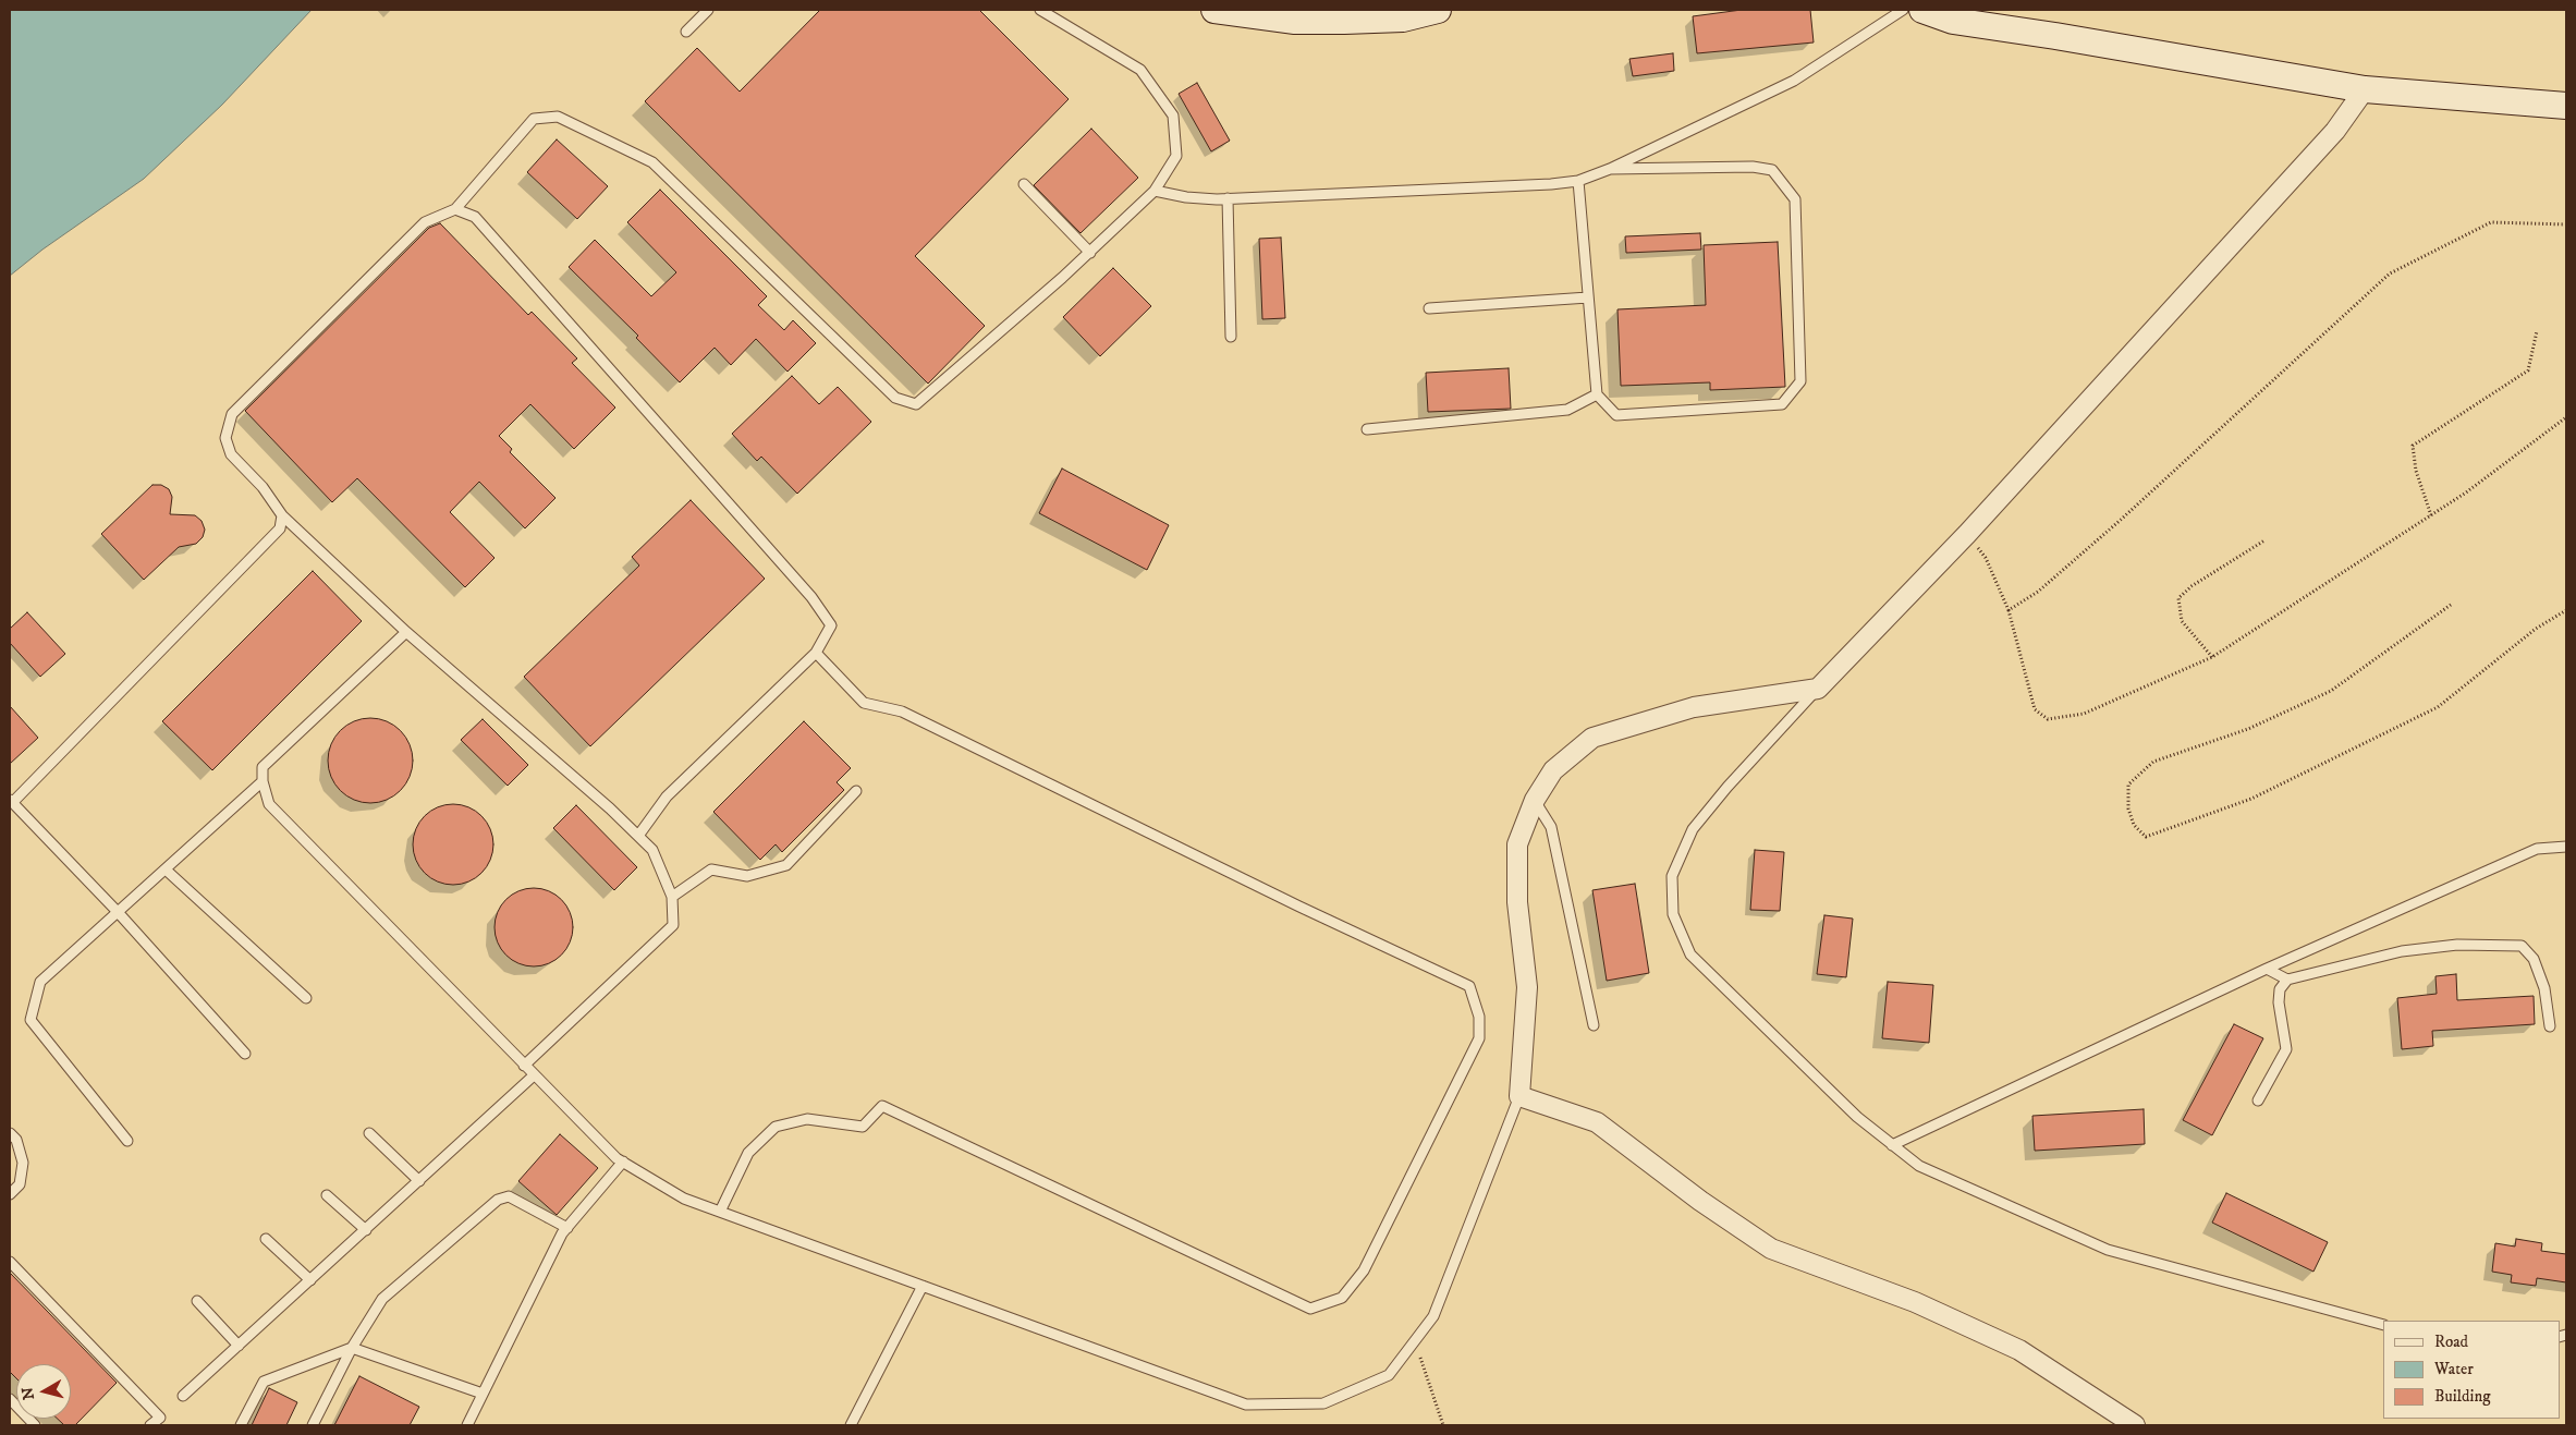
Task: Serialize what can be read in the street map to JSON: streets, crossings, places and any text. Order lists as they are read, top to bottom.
{
  "legend": ["Road", "Water", "Building"],
  "north": "left"
}
